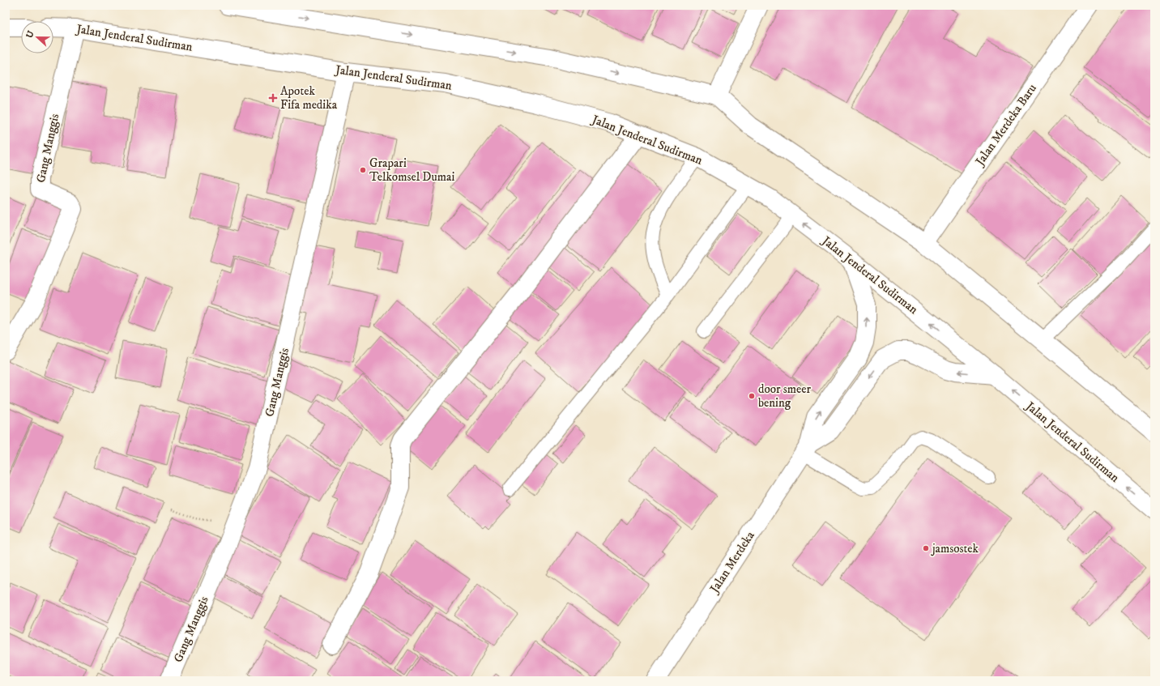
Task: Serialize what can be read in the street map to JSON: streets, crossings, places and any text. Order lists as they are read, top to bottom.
{
  "streets": {
    "street": [
      "Jalan Jenderal Sudirman",
      "Jalan Merdeka Baru",
      "Gang Manggis",
      "Jalan Merdeka"
    ]
  },
  "crossings": [
    ["Jalan Jenderal Sudirman", "Gang Manggis"],
    ["Jalan Jenderal Sudirman", "Jalan Merdeka"]
  ],
  "places": {
    "health": ["Apotek Fifa medika"],
    "other": ["Grapari Telkomsel Dumai", "door smeer bening", "jamsostek"]
  },
  "north": "left"
}
